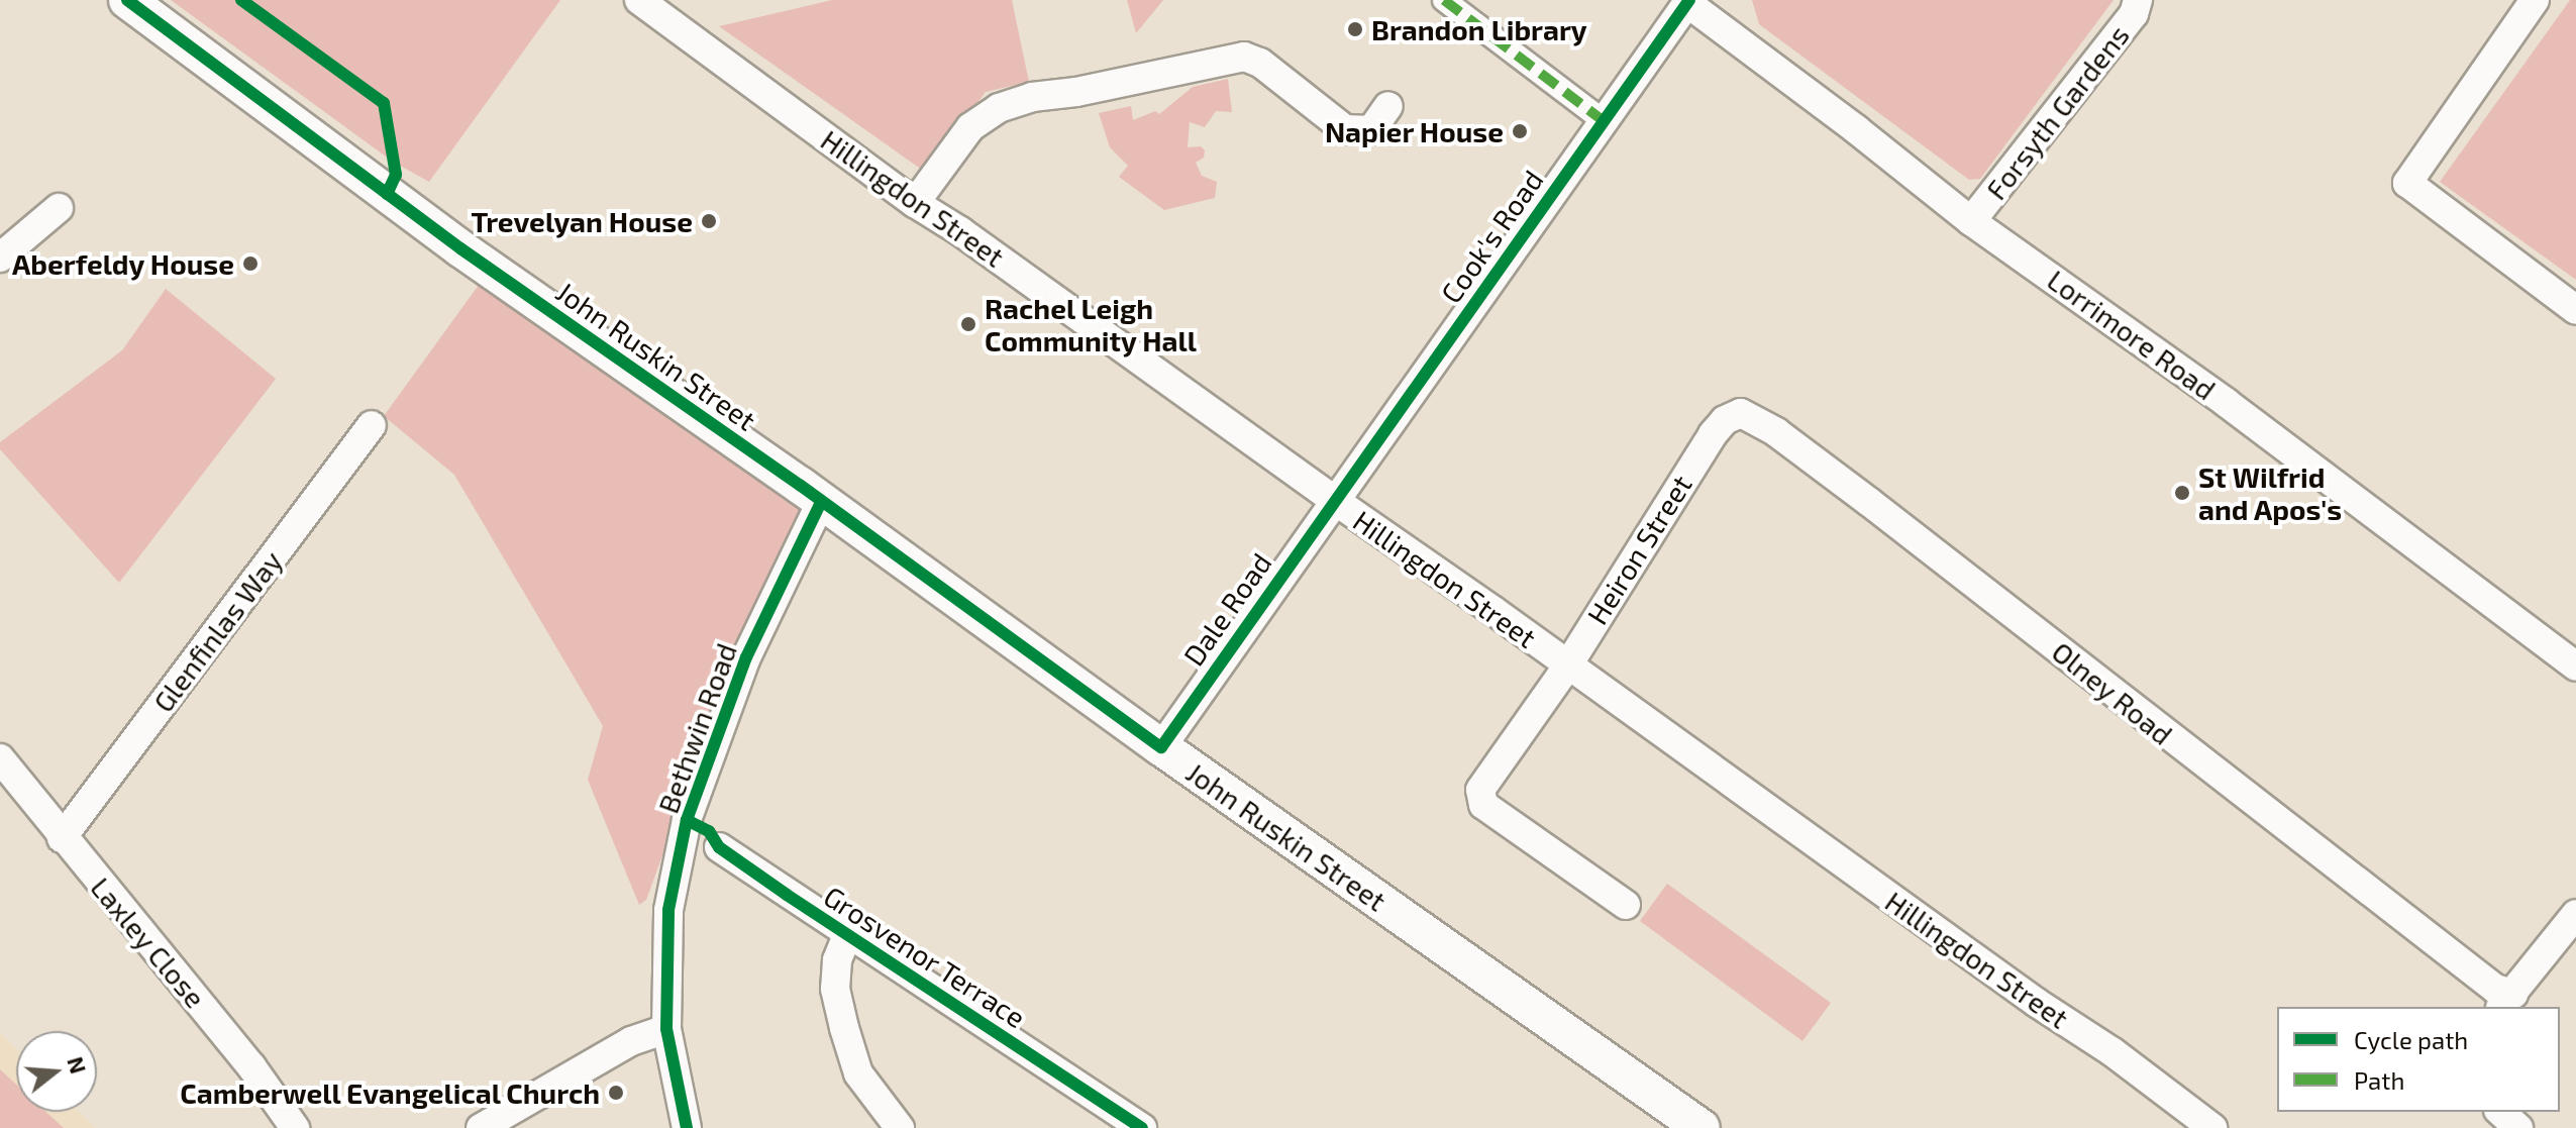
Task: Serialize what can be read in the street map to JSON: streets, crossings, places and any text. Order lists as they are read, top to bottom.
{
  "streets": {
    "street": [
      "Forsyth Gardens",
      "Hillingdon Street",
      "Cook's Road",
      "Lorrimore Road",
      "John Ruskin Street",
      "Heiron Street",
      "Dale Road",
      "Glenfinlas Way",
      "Olney Road",
      "Bethwin Road",
      "Laxley Close",
      "Grosvenor Terrace"
    ]
  },
  "crossings": [
    ["Forsyth Gardens", "Lorrimore Road"],
    ["Hillingdon Street", "Cook's Road"],
    ["Hillingdon Street", "Heiron Street"],
    ["Hillingdon Street", "Dale Road"],
    ["Cook's Road", "Lorrimore Road"],
    ["Cook's Road", "Dale Road"],
    ["John Ruskin Street", "Dale Road"],
    ["John Ruskin Street", "Bethwin Road"],
    ["Heiron Street", "Olney Road"],
    ["Glenfinlas Way", "Laxley Close"]
  ],
  "places": [
    "Brandon Library",
    "Napier House",
    "Trevelyan House",
    "Aberfeldy House",
    "Rachel Leigh Community Hall",
    "St Wilfrid and Apos's",
    "Camberwell Evangelical Church"
  ],
  "legend": ["Cycle path", "Path"],
  "north": "right"
}
